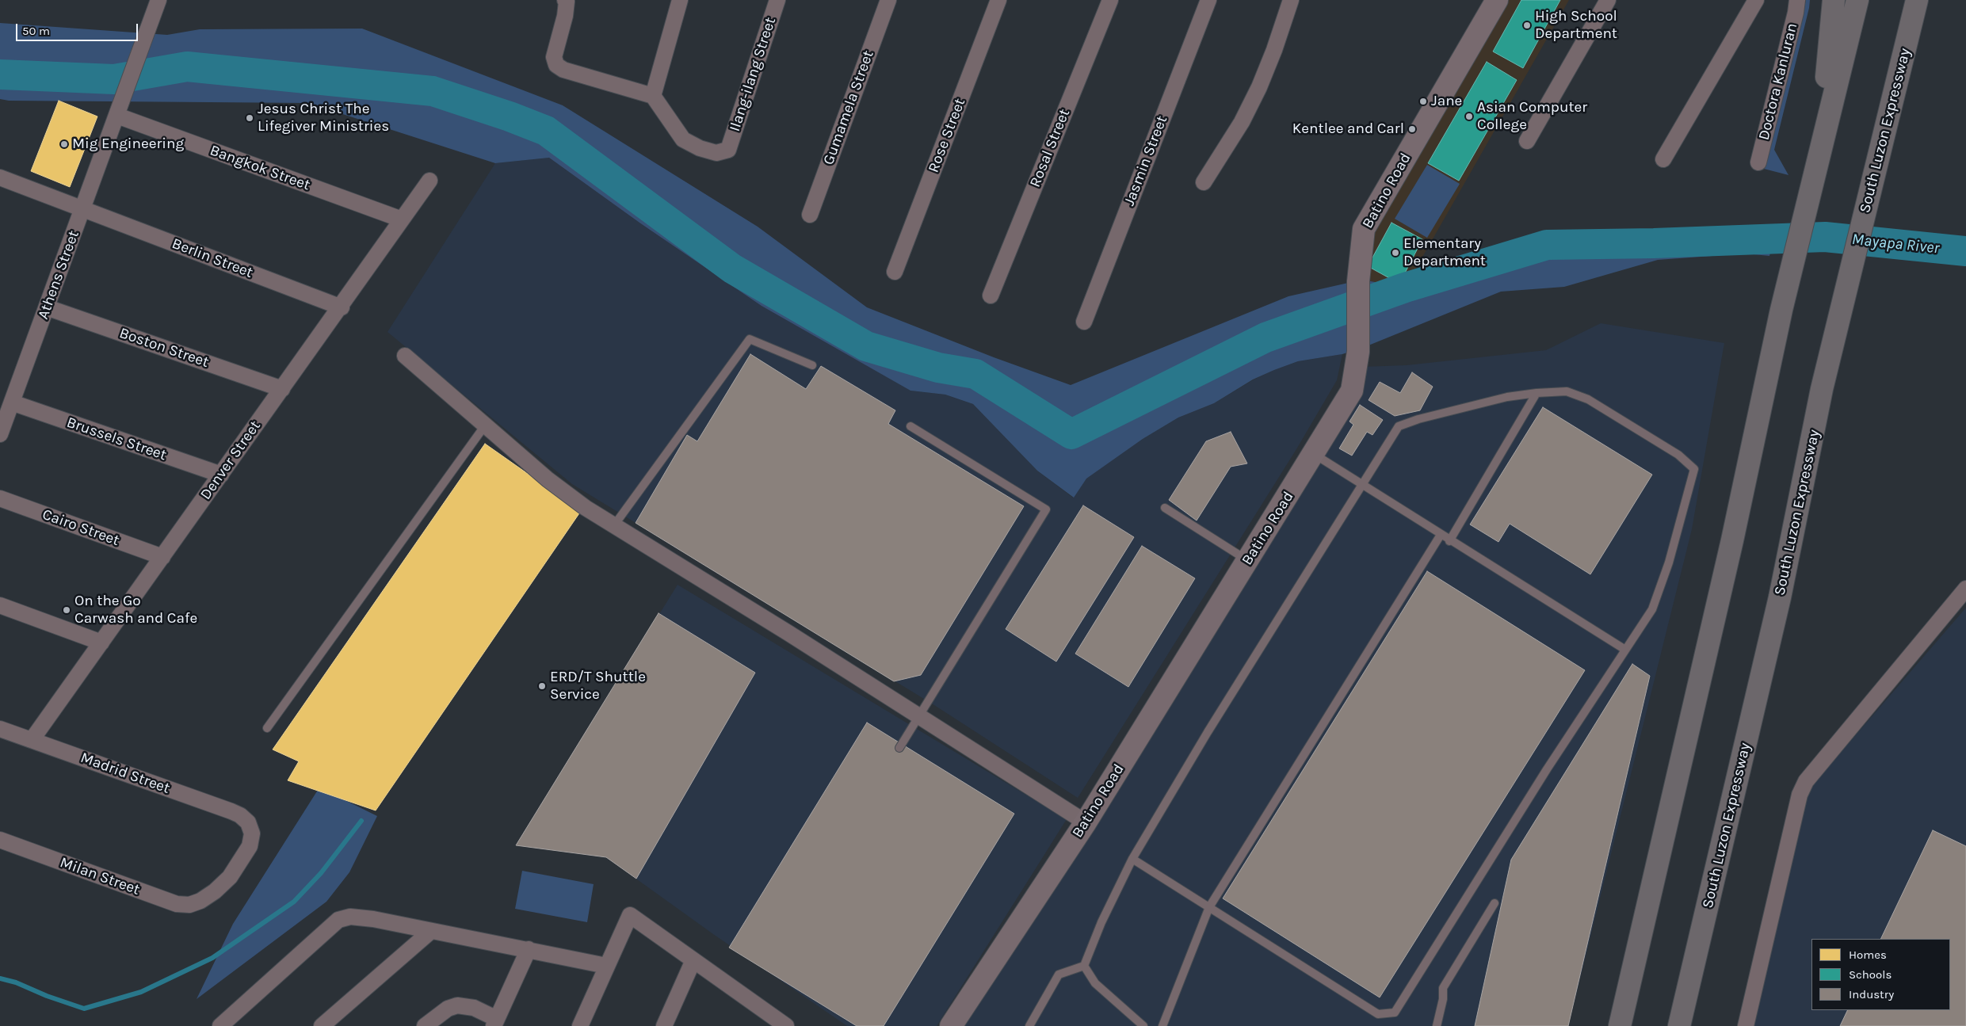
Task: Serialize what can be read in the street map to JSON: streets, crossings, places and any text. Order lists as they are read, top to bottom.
{
  "streets": {
    "highway": ["South Luzon Expressway"],
    "main road": ["Batino Road"],
    "street": [
      "Ilang-ilang Street",
      "Doctora Kanluran",
      "Gumamela Street",
      "Rose Street",
      "Rosal Street",
      "Jasmin Street",
      "Bangkok Street",
      "Berlin Street",
      "Athens Street",
      "Boston Street",
      "Brussels Street",
      "Denver Street",
      "Cairo Street",
      "Madrid Street",
      "Milan Street"
    ]
  },
  "crossings": [
    ["Bangkok Street", "Athens Street"],
    ["Bangkok Street", "Denver Street"],
    ["Berlin Street", "Athens Street"],
    ["Berlin Street", "Denver Street"],
    ["Athens Street", "Boston Street"],
    ["Athens Street", "Brussels Street"],
    ["Boston Street", "Denver Street"],
    ["Brussels Street", "Denver Street"],
    ["Denver Street", "Cairo Street"],
    ["Denver Street", "Madrid Street"],
    ["Madrid Street", "Milan Street"]
  ],
  "water": ["Mayapa River"],
  "places": [
    "High School Department",
    "Jane",
    "Asian Computer College",
    "Jesus Christ The Lifegiver Ministries",
    "Kentlee and Carl",
    "Mig Engineering",
    "Elementary Department",
    "On the Go Carwash and Cafe",
    "ERD/T Shuttle Service"
  ],
  "legend": ["Homes", "Schools", "Industry"],
  "scale_bar": "50 m"
}
